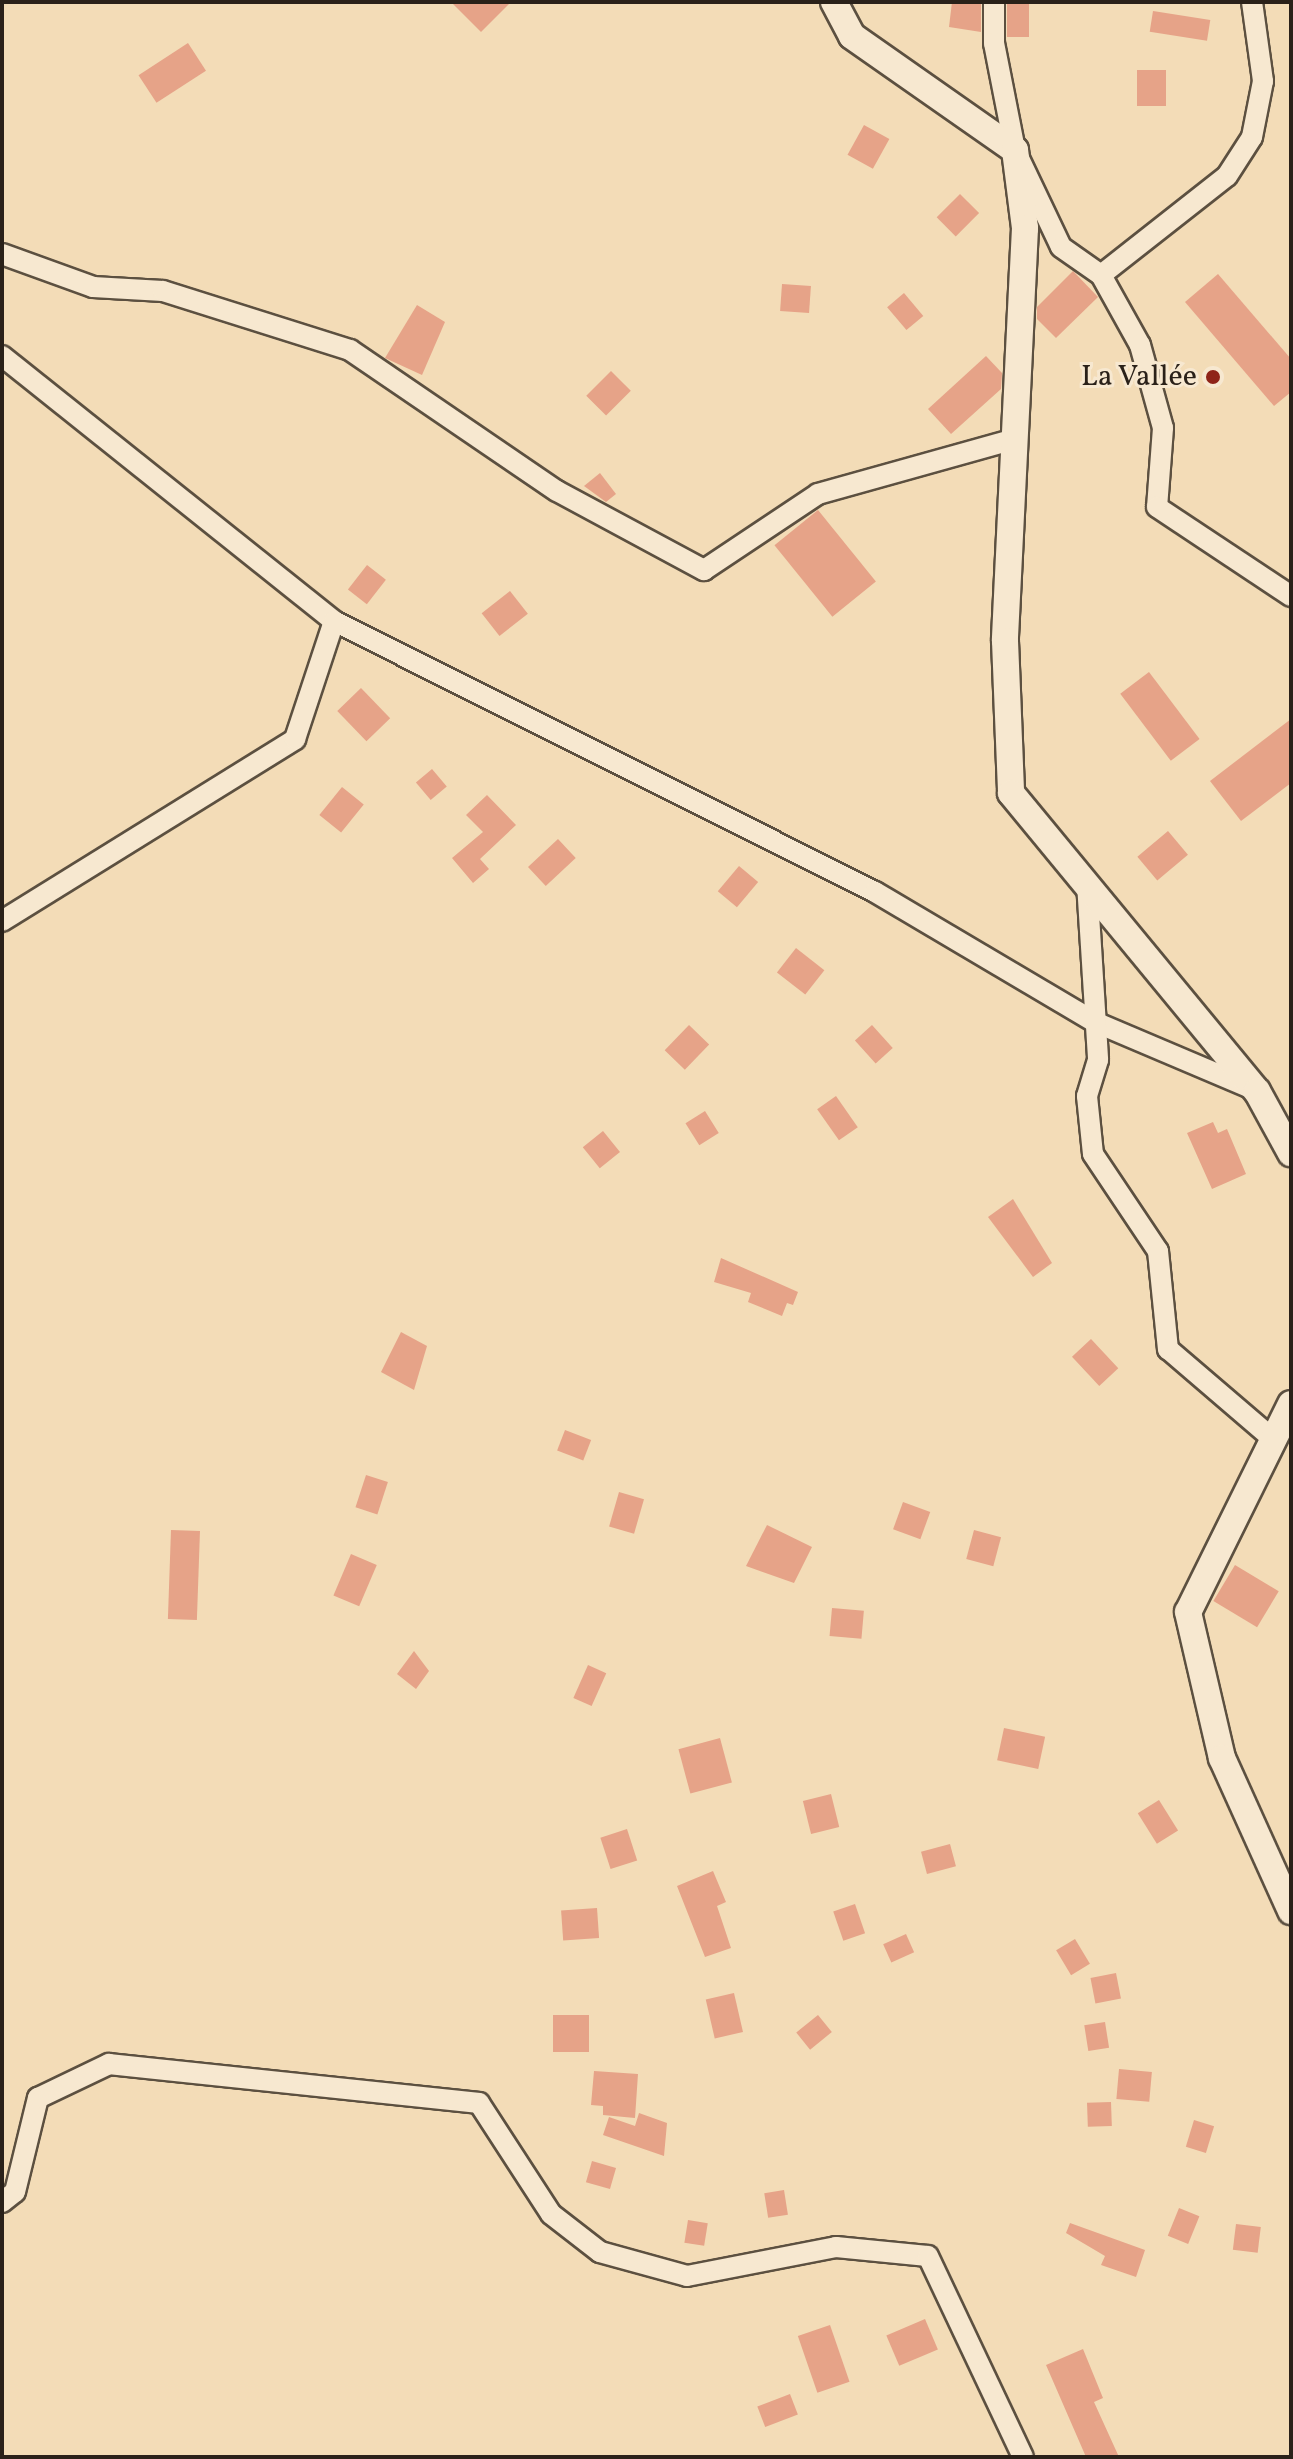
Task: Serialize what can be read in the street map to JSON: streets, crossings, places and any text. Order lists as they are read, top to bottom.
{
  "places": ["La Vallée"]
}
